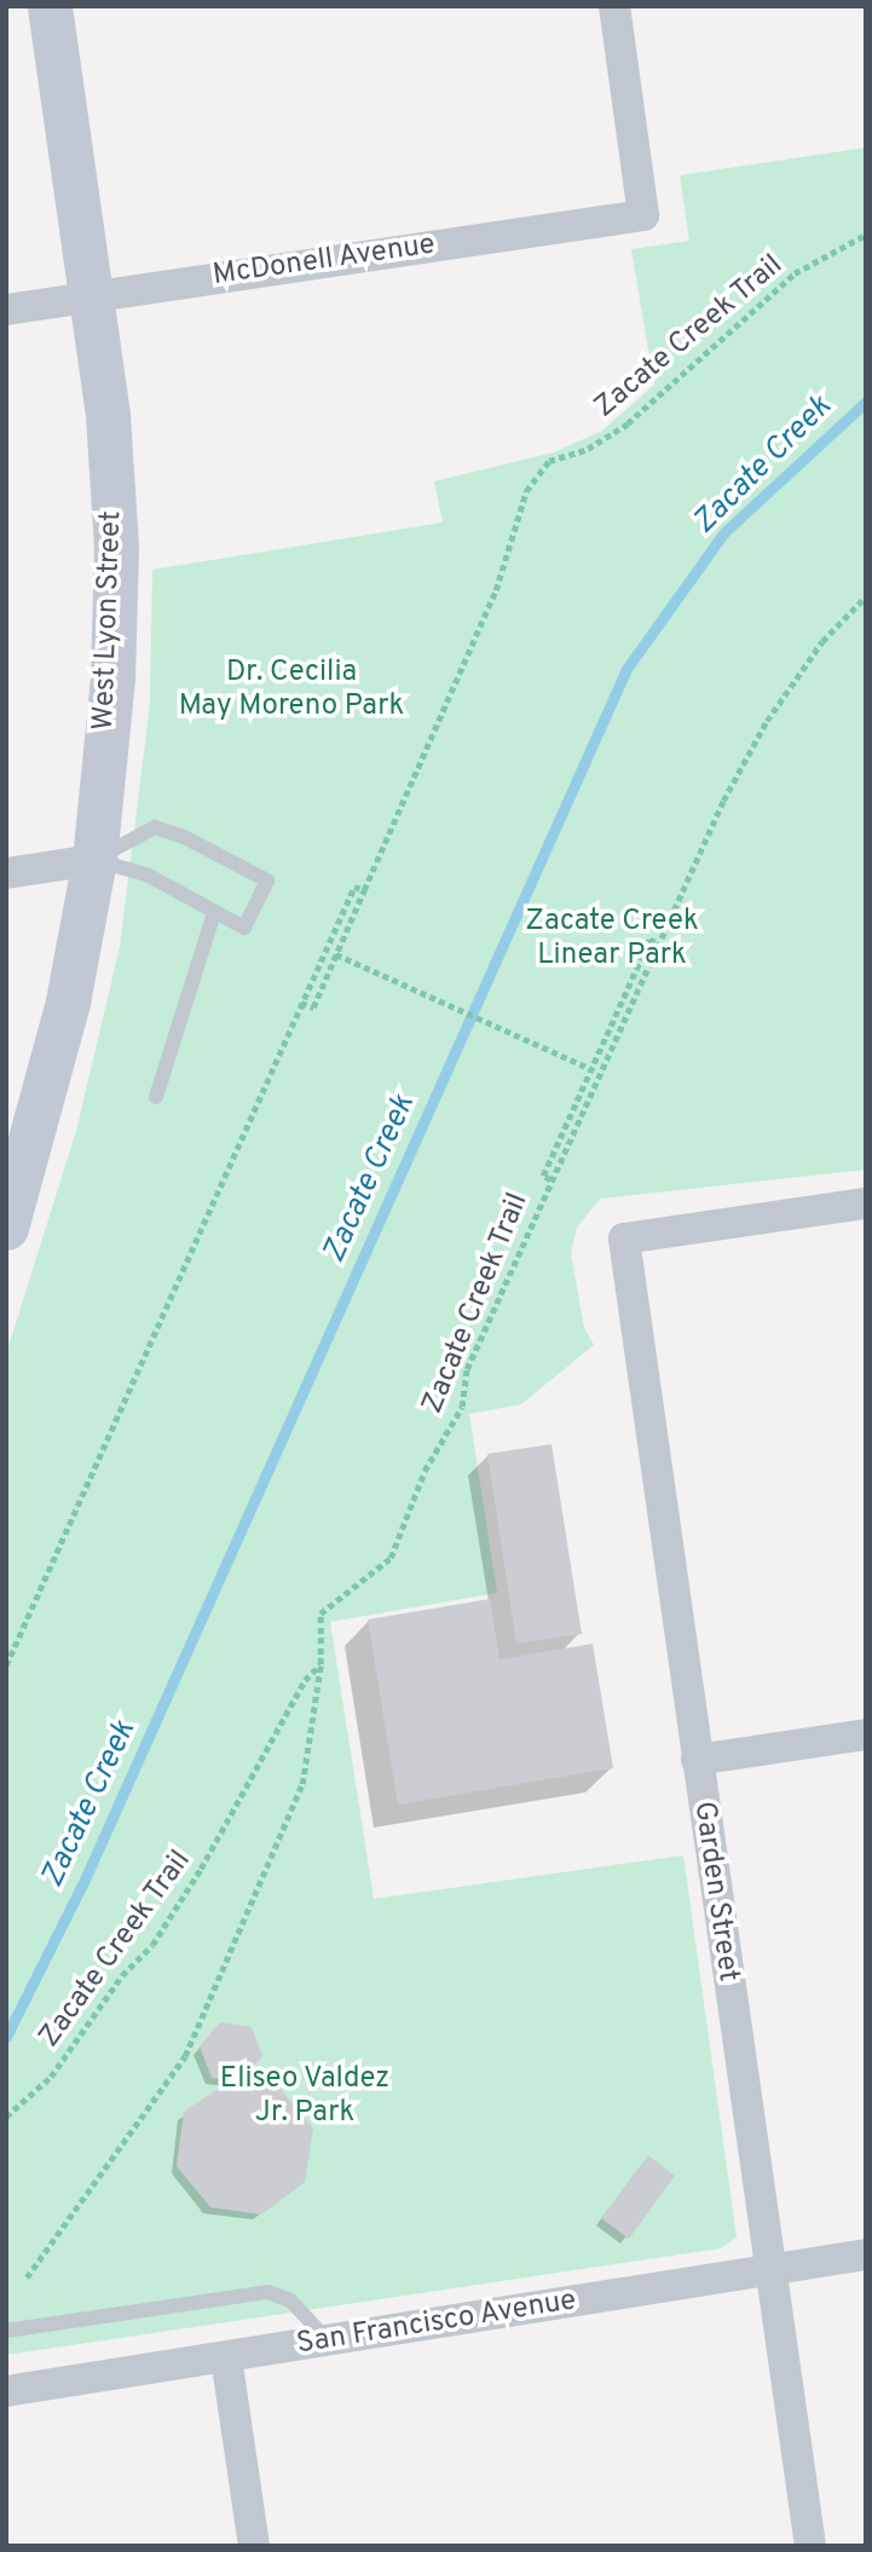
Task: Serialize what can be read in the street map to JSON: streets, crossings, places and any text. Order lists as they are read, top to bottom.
{
  "streets": {
    "main road": ["West Lyon Street"],
    "street": ["McDonell Avenue", "Garden Street", "San Francisco Avenue"],
    "path": ["Zacate Creek Trail"]
  },
  "crossings": [
    ["McDonell Avenue", "West Lyon Street"],
    ["Garden Street", "San Francisco Avenue"]
  ],
  "water": ["Zacate Creek"],
  "parks": ["Dr. Cecilia May Moreno Park", "Zacate Creek Linear Park", "Eliseo Valdez Jr. Park"]
}
